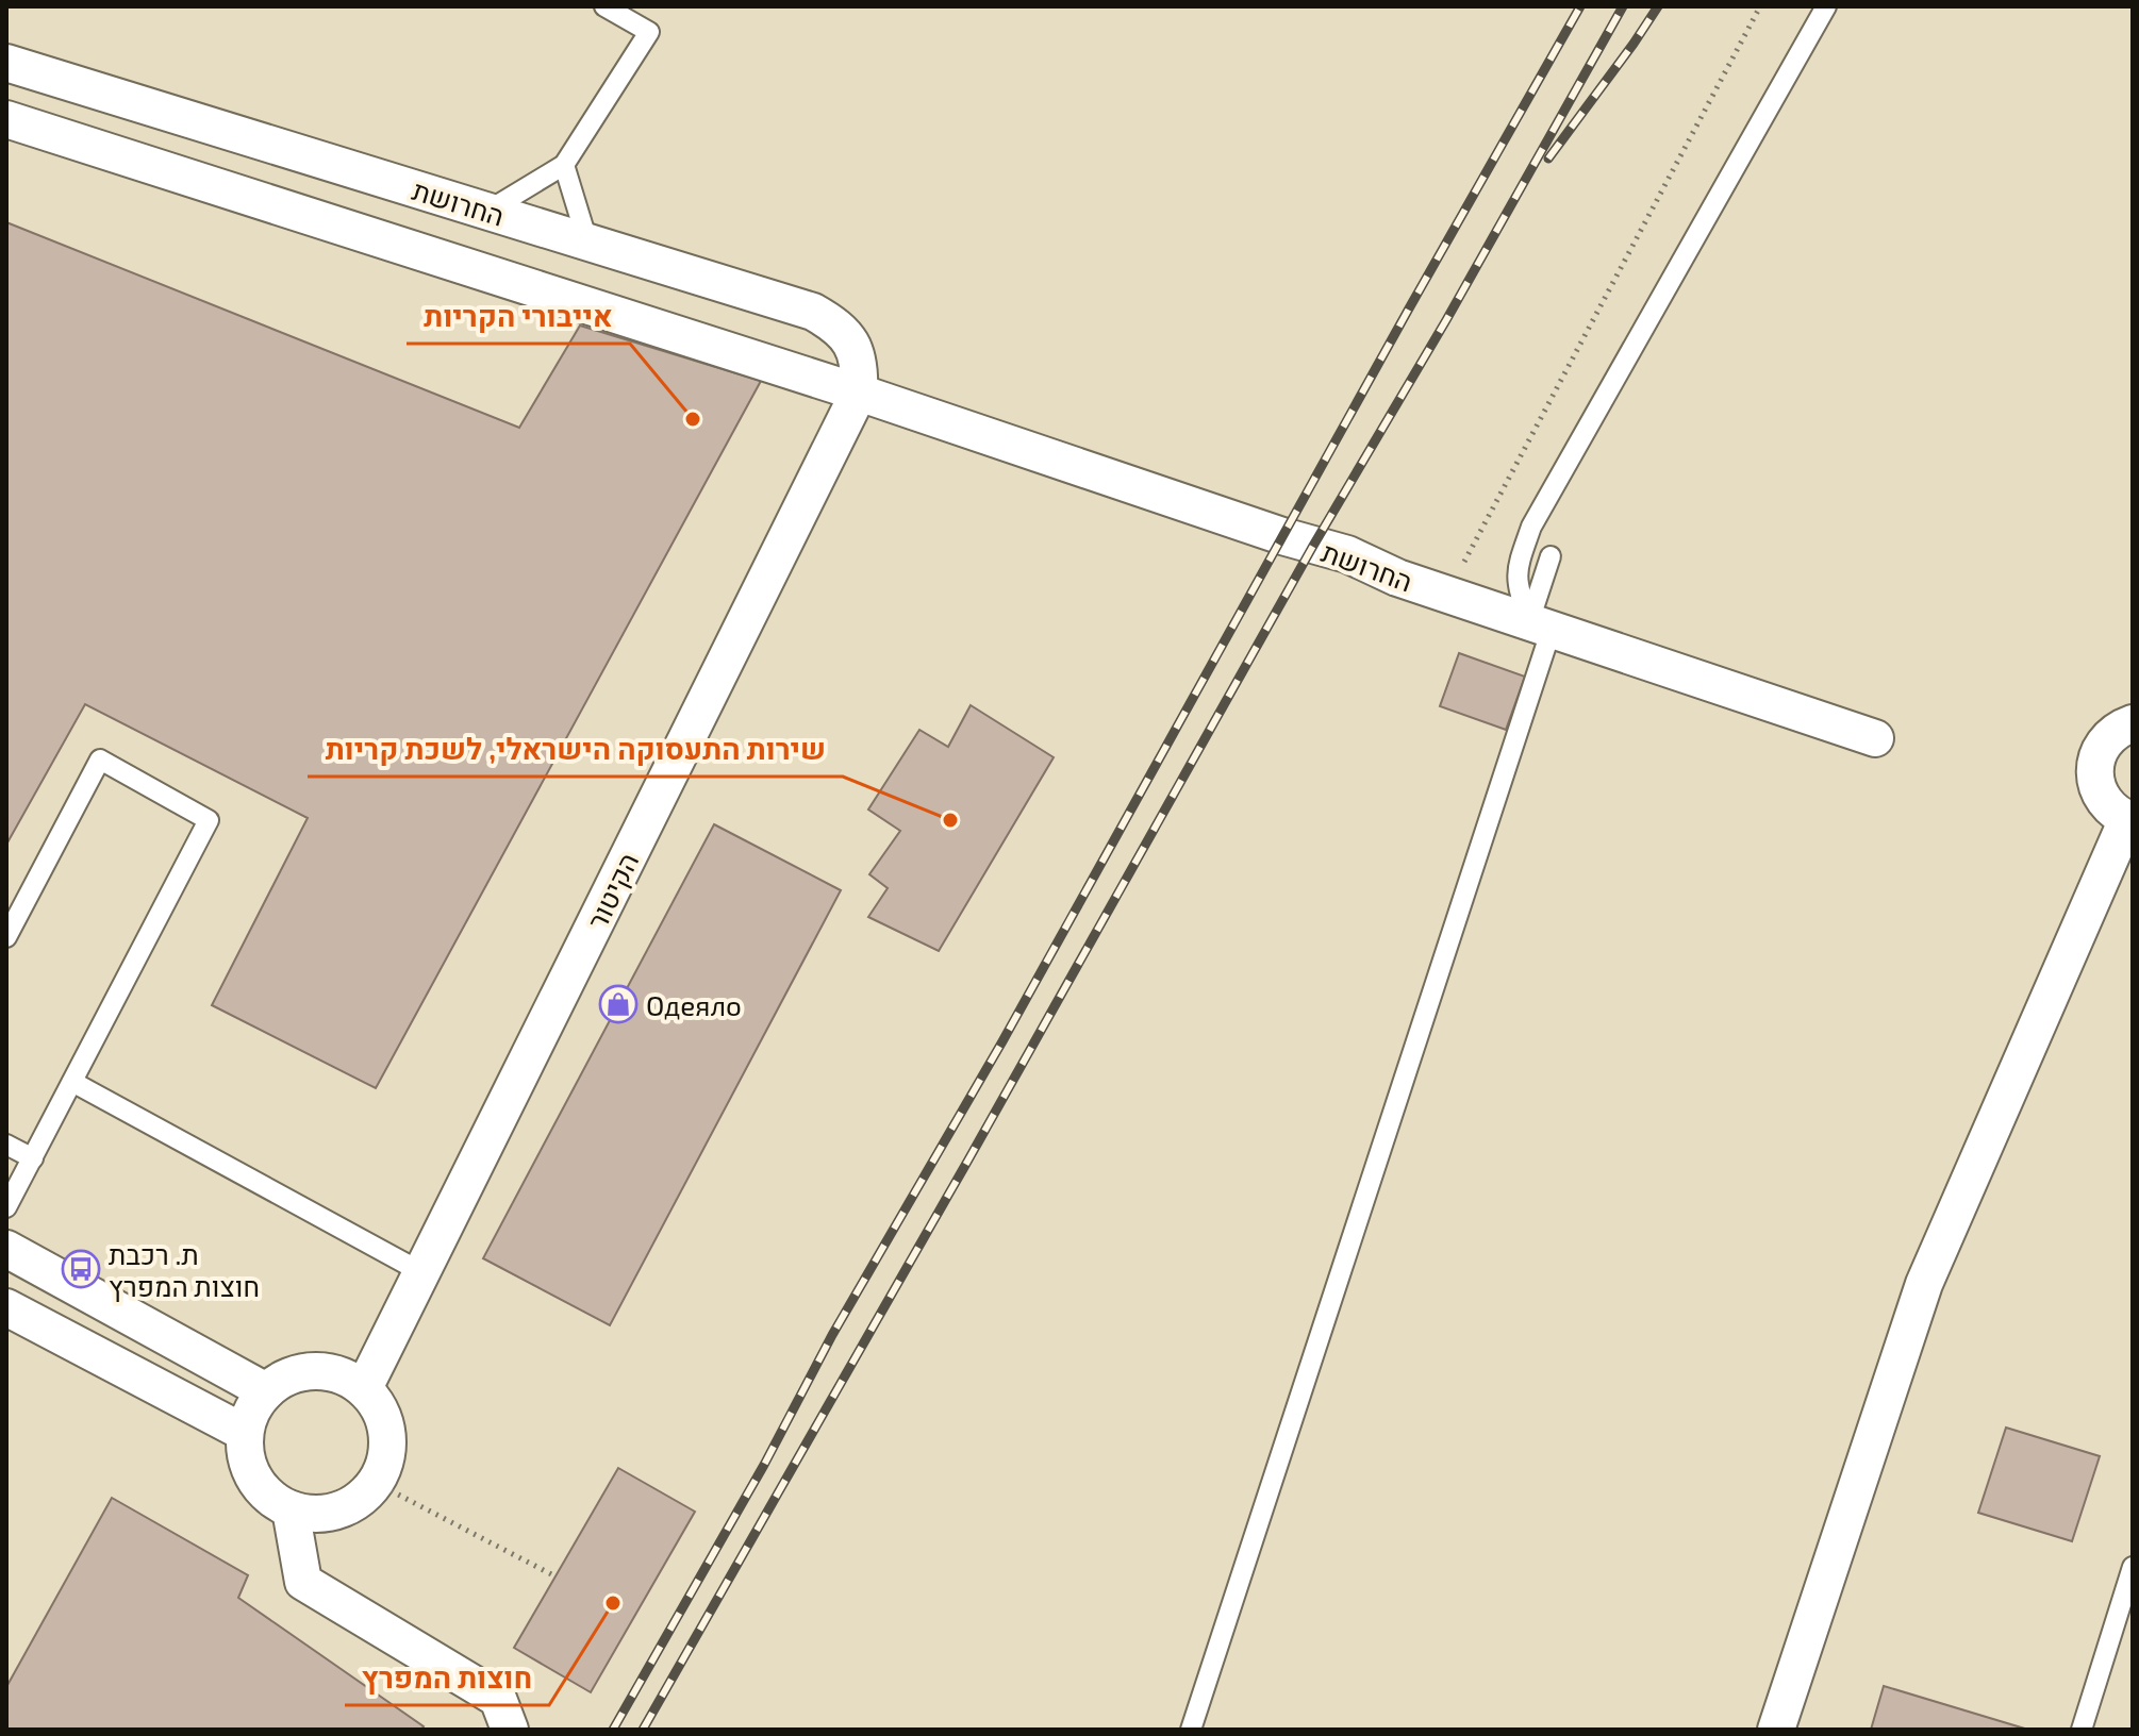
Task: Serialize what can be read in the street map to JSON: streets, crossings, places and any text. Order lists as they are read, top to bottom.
{
  "streets": {
    "street": ["החרושת", "הקיטור"]
  },
  "crossings": [
    ["החרושת", "הקיטור"]
  ],
  "places": {
    "other": ["אייבורי הקריות", "שירות התעסוקה הישראלי, לשכת קריות", "חוצות המפרץ"],
    "shop": ["Одеяло"],
    "bus stop": ["ת. רכבת חוצות המפרץ"]
  }
}
